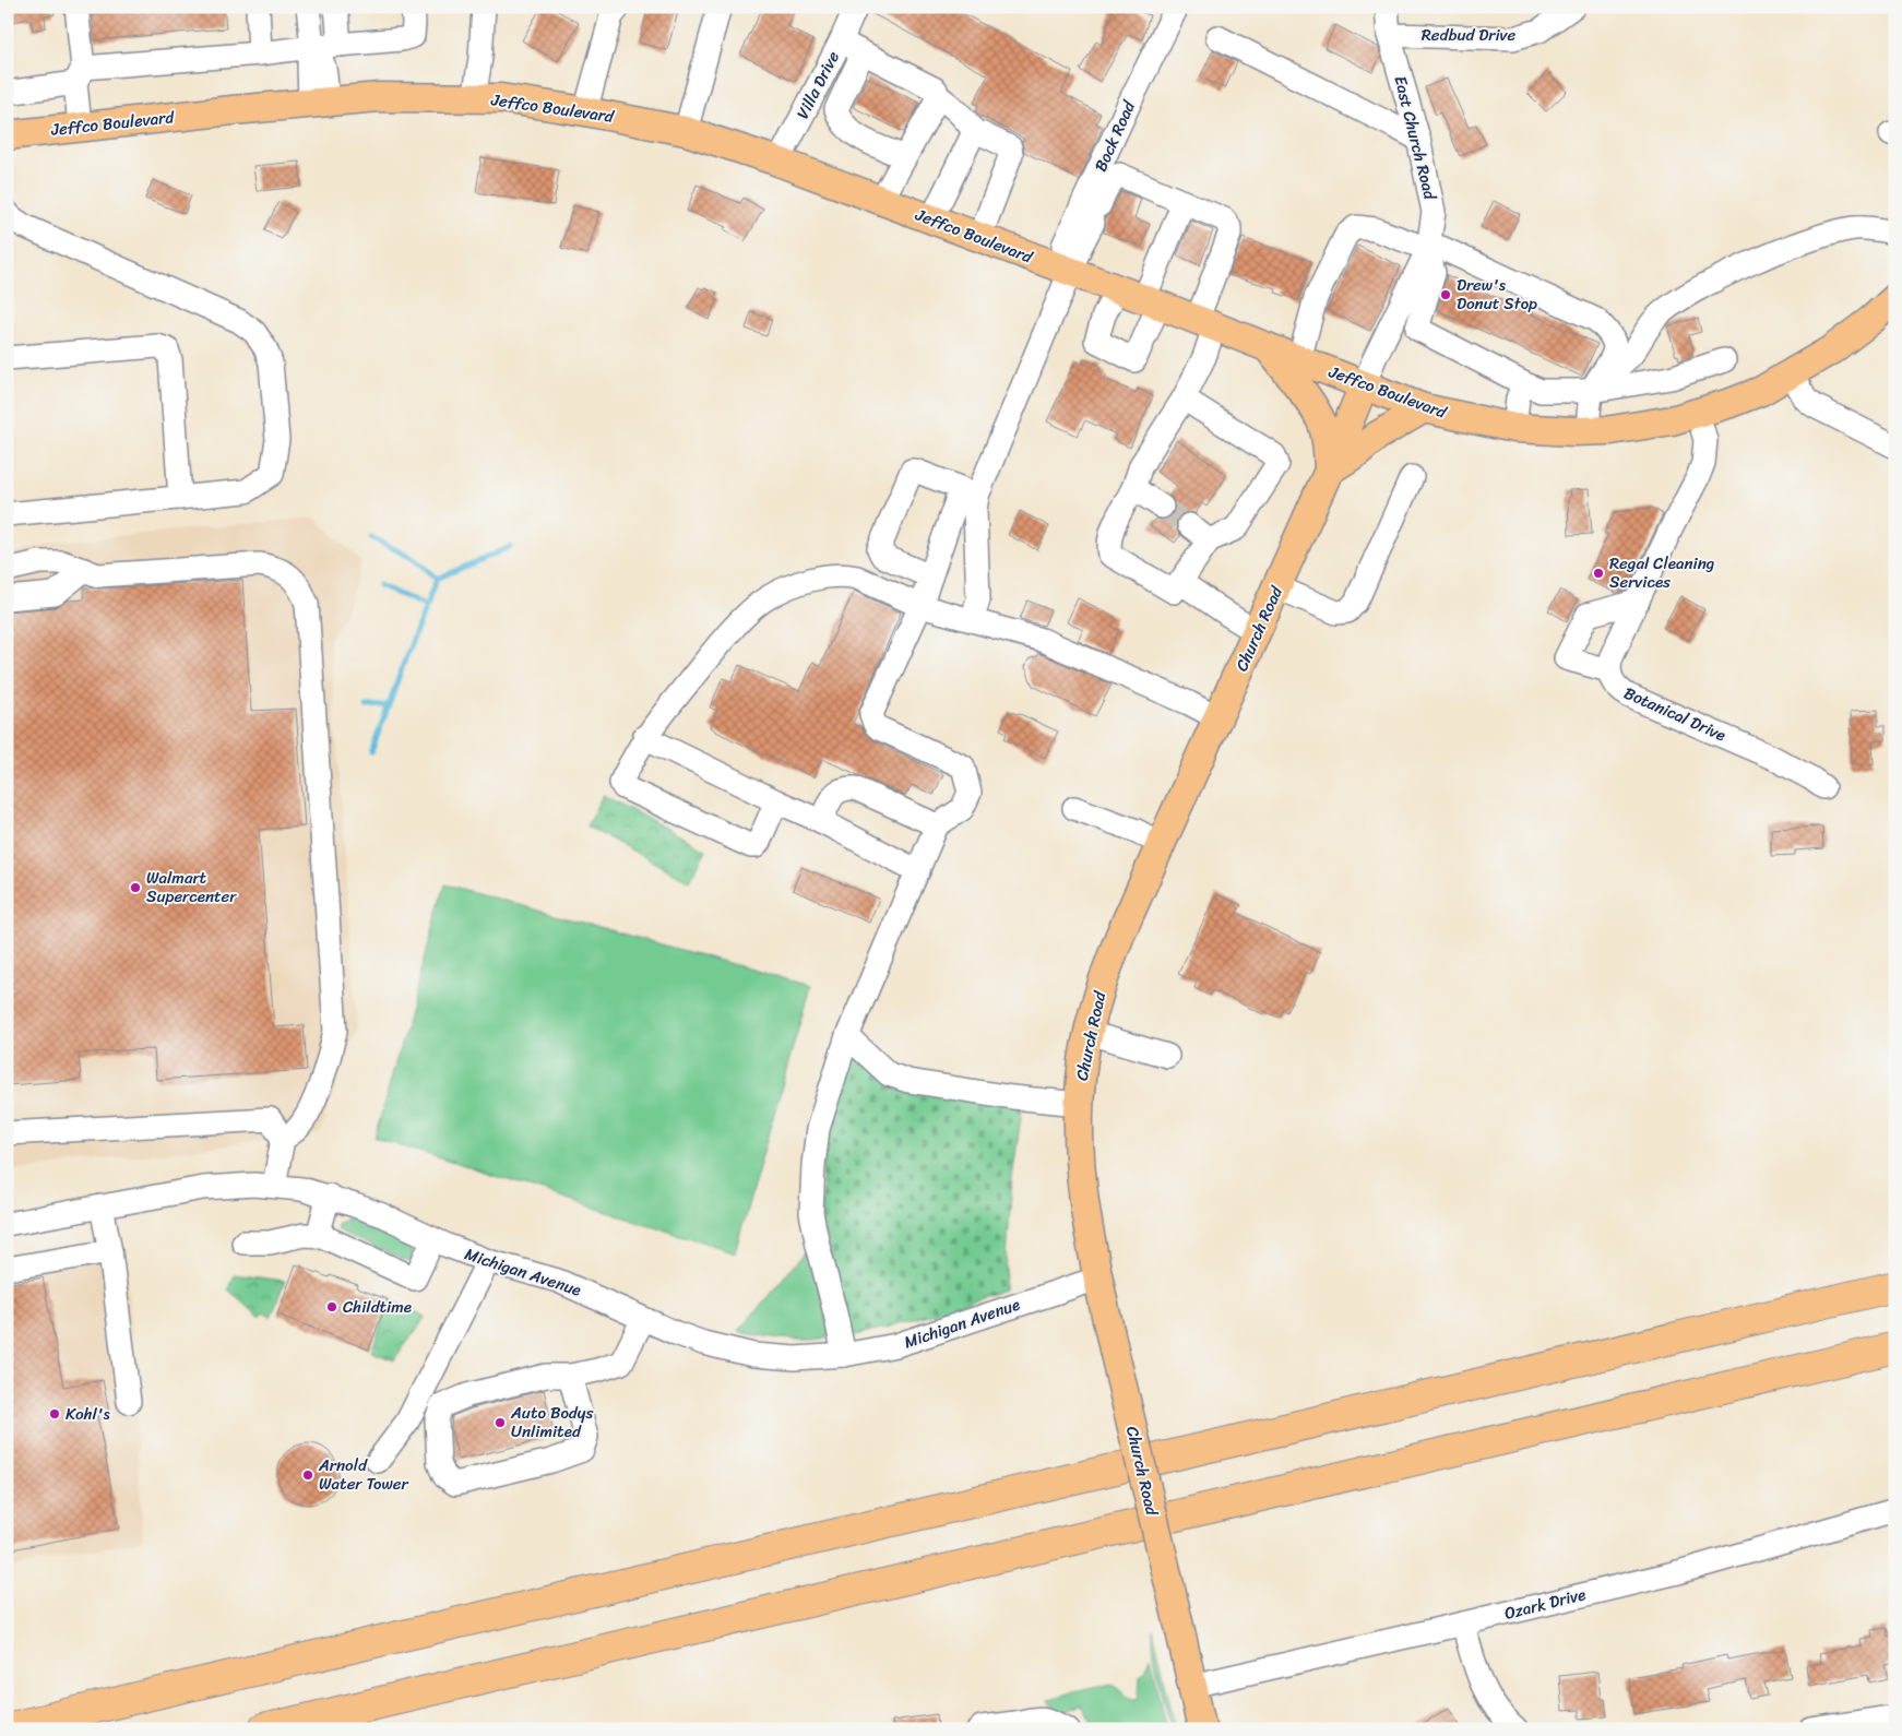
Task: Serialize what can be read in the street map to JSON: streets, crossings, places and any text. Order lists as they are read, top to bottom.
{
  "streets": {
    "main road": ["Jeffco Boulevard", "Church Road"],
    "street": [
      "Redbud Drive",
      "Villa Drive",
      "Bock Road",
      "East Church Road",
      "Botanical Drive",
      "Michigan Avenue",
      "Ozark Drive"
    ]
  },
  "crossings": [
    ["Redbud Drive", "East Church Road"],
    ["Villa Drive", "Jeffco Boulevard"],
    ["Jeffco Boulevard", "Bock Road"],
    ["Jeffco Boulevard", "East Church Road"],
    ["Jeffco Boulevard", "Church Road"],
    ["Jeffco Boulevard", "Botanical Drive"],
    ["East Church Road", "Church Road"],
    ["Church Road", "Michigan Avenue"],
    ["Church Road", "Ozark Drive"]
  ],
  "places": [
    "Drew's Donut Stop",
    "Regal Cleaning Services",
    "Walmart Supercenter",
    "Childtime",
    "Kohl's",
    "Auto Bodys Unlimited",
    "Arnold Water Tower"
  ]
}
